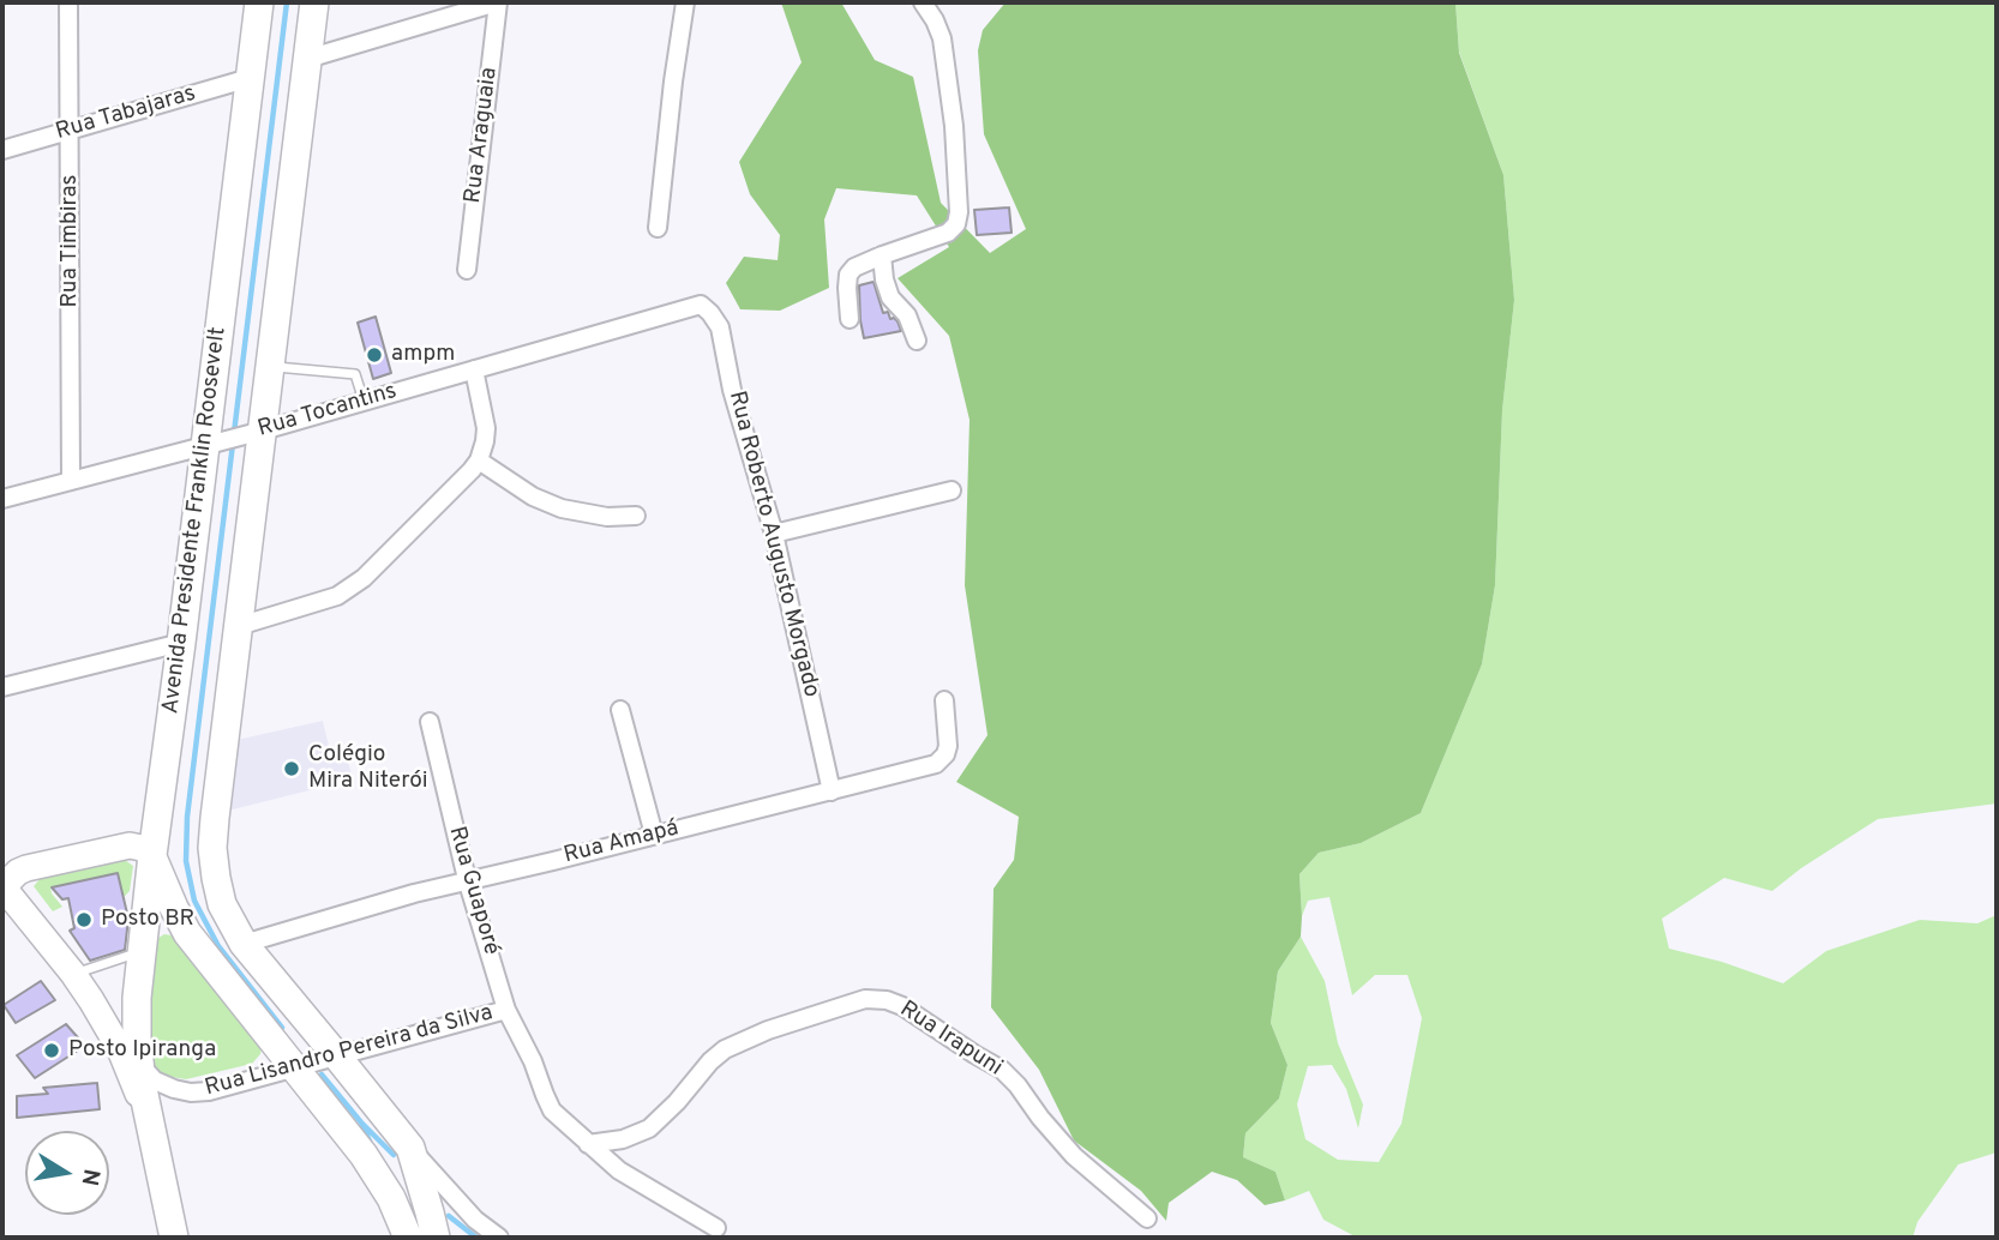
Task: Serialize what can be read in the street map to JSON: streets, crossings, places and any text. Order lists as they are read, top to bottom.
{
  "streets": {
    "main road": ["Avenida Presidente Franklin Roosevelt"],
    "street": [
      "Rua Tabajaras",
      "Rua Araguaia",
      "Rua Timbiras",
      "Rua Tocantins",
      "Rua Roberto Augusto Morgado",
      "Rua Amapá",
      "Rua Guaporé",
      "Rua Irapuni",
      "Rua Lisandro Pereira da Silva"
    ]
  },
  "crossings": [
    ["Rua Tabajaras", "Rua Timbiras"],
    ["Rua Tabajaras", "Avenida Presidente Franklin Roosevelt"],
    ["Rua Timbiras", "Rua Tocantins"],
    ["Rua Tocantins", "Avenida Presidente Franklin Roosevelt"],
    ["Rua Tocantins", "Rua Roberto Augusto Morgado"],
    ["Avenida Presidente Franklin Roosevelt", "Rua Lisandro Pereira da Silva"],
    ["Rua Roberto Augusto Morgado", "Rua Amapá"],
    ["Rua Amapá", "Rua Guaporé"],
    ["Rua Guaporé", "Rua Lisandro Pereira da Silva"],
    ["Rua Irapuni", "Rua Lisandro Pereira da Silva"]
  ],
  "places": [
    "ampm",
    "Colégio Mira Niterói",
    "Posto BR",
    "Posto Ipiranga"
  ],
  "north": "right"
}
